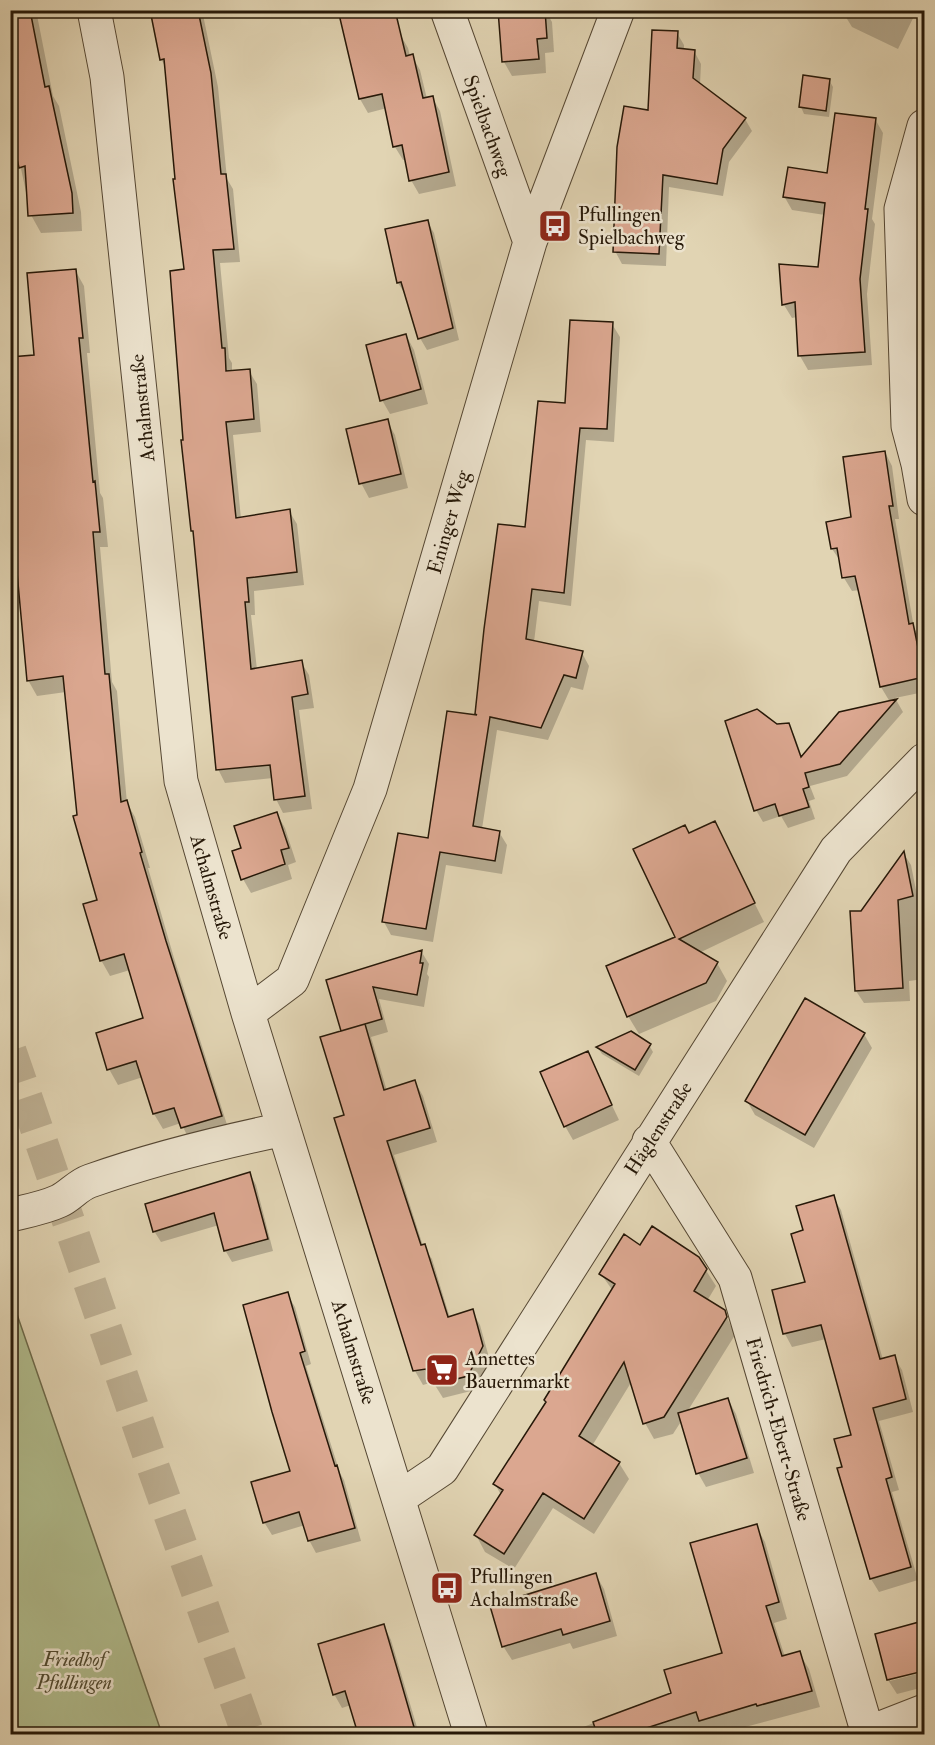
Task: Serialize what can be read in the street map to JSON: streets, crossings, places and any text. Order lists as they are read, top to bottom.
{
  "streets": {
    "street": [
      "Spielbachweg",
      "Achalmstraße",
      "Eninger Weg",
      "Häglenstraße",
      "Friedrich-Ebert-Straße"
    ]
  },
  "crossings": [
    ["Spielbachweg", "Eninger Weg"],
    ["Achalmstraße", "Eninger Weg"],
    ["Achalmstraße", "Häglenstraße"],
    ["Häglenstraße", "Friedrich-Ebert-Straße"]
  ],
  "parks": ["Friedhof Pfullingen"],
  "places": {
    "bus stop": ["Pfullingen Spielbachweg", "Pfullingen Achalmstraße"],
    "supermarket": ["Annettes Bauernmarkt"]
  }
}
